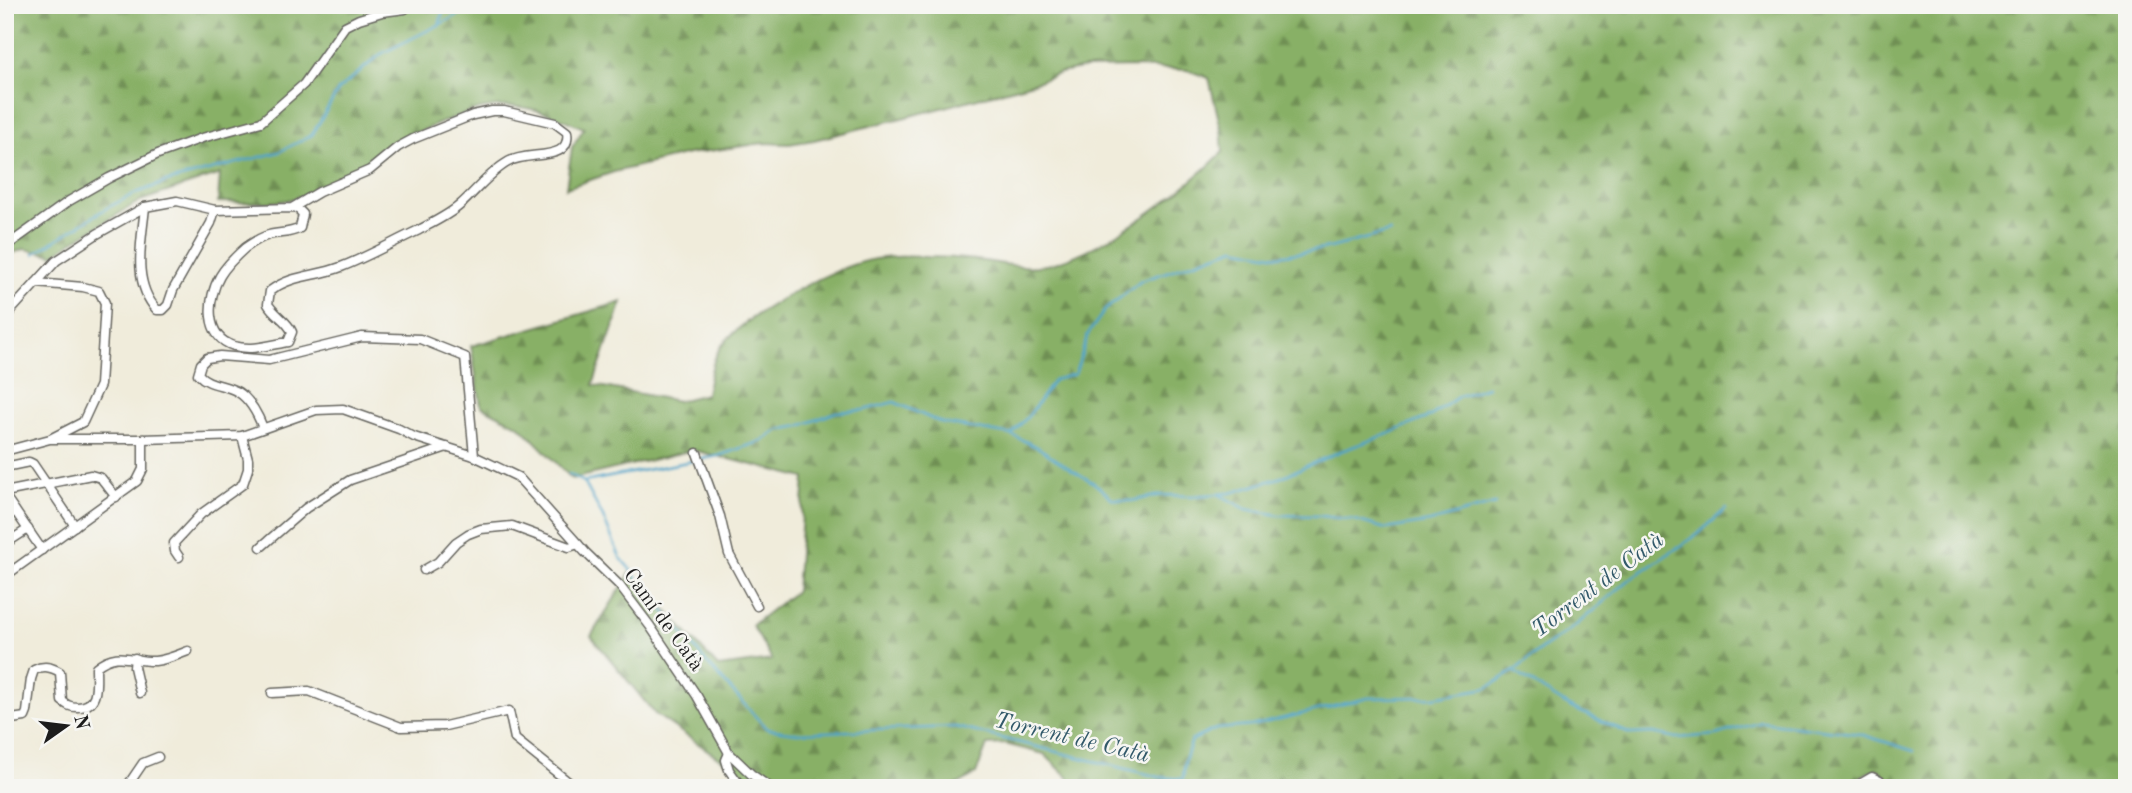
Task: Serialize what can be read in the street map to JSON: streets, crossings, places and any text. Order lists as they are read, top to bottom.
{
  "streets": {
    "street": ["Camí de Catà"]
  },
  "water": ["Torrent de Catà"],
  "north": "right"
}
